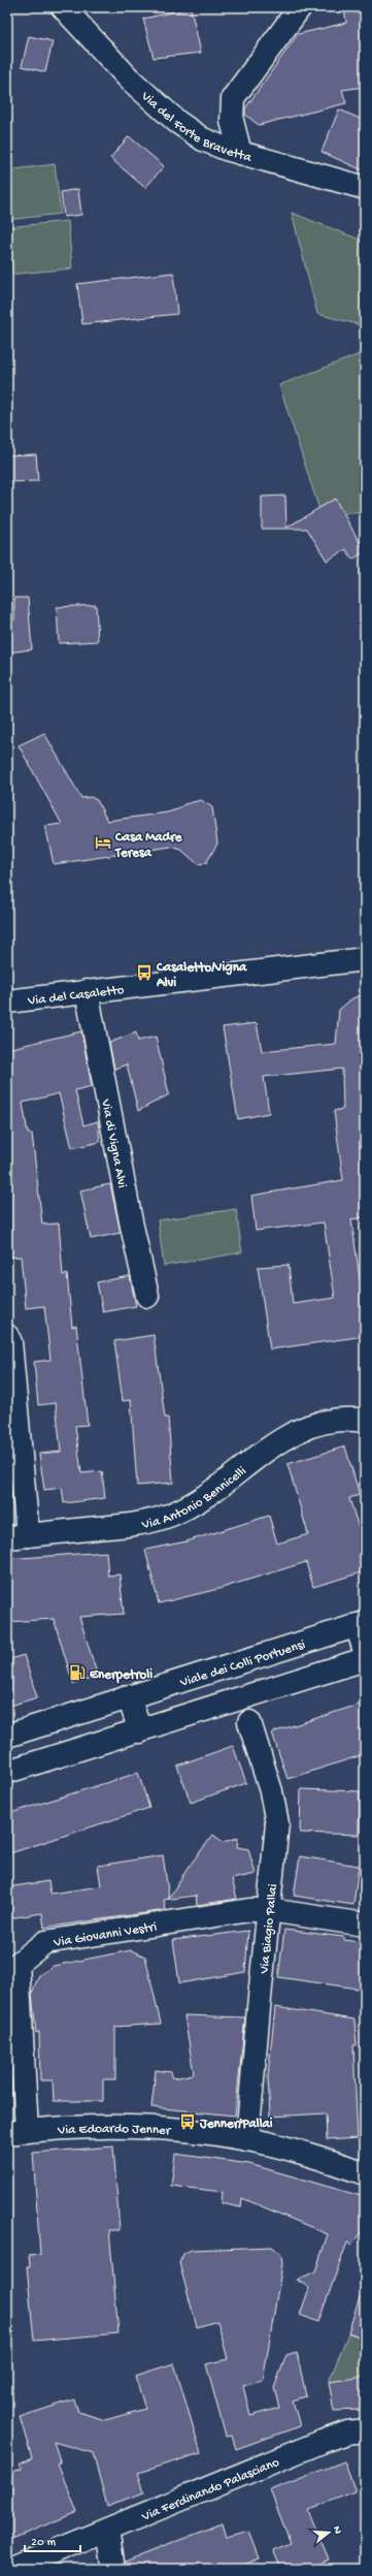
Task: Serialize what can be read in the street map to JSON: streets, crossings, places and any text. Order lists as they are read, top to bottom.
{
  "streets": {
    "street": [
      "Via del Forte Bravetta",
      "Via del Casaletto",
      "Via di Vigna Alvi",
      "Via Antonio Bennicelli",
      "Viale dei Colli Portuensi",
      "Via Biagio Pallai",
      "Via Giovanni Vestri",
      "Via Edoardo Jenner",
      "Via Ferdinando Palasciano"
    ]
  },
  "crossings": [
    ["Via del Casaletto", "Via di Vigna Alvi"],
    ["Via Biagio Pallai", "Via Giovanni Vestri"],
    ["Via Biagio Pallai", "Via Edoardo Jenner"],
    ["Via Giovanni Vestri", "Via Edoardo Jenner"]
  ],
  "places": {
    "hotel": ["Casa Madre Teresa"],
    "bus stop": ["Casaletto/Vigna Alvi", "Jenner/Pallai"],
    "fuel station": ["Enerpetroli"]
  },
  "scale_bar": "20 m",
  "north": "right"
}
